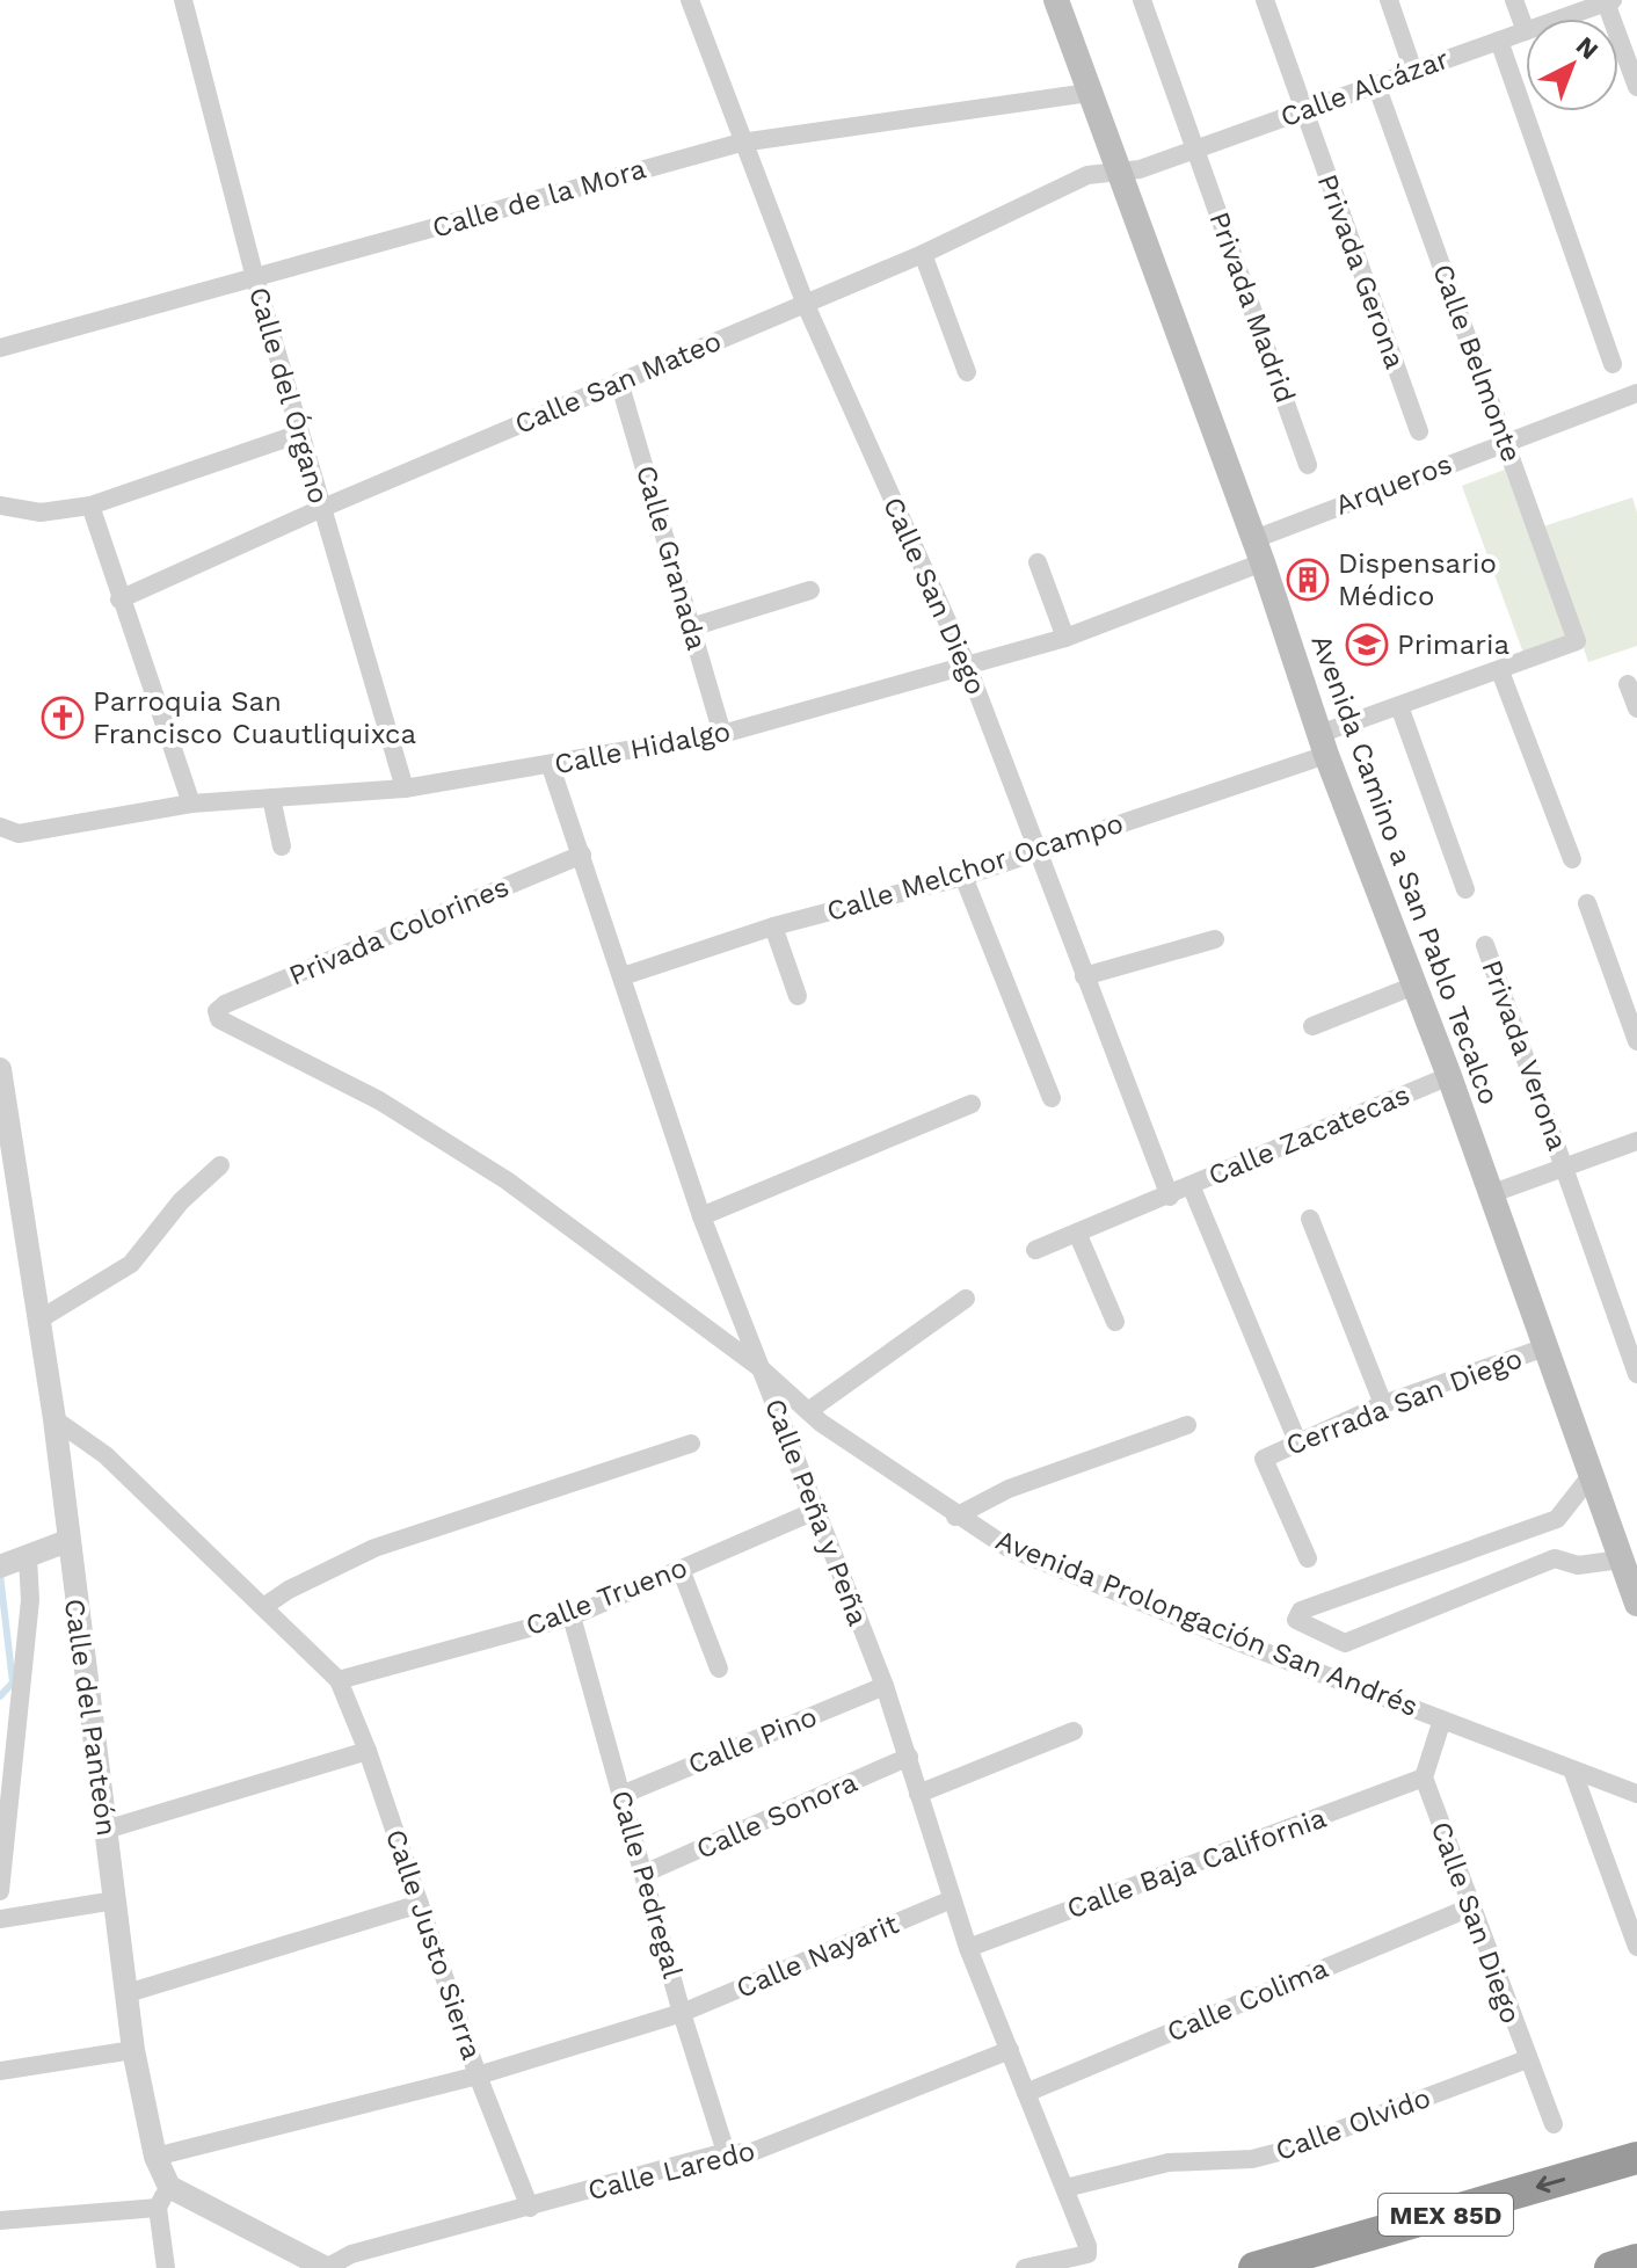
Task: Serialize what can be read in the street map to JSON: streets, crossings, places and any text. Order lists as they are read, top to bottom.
{
  "streets": {
    "highway": ["MEX 85D"],
    "main road": ["Avenida Camino a San Pablo Tecalco"],
    "street": [
      "Calle Alcázar",
      "Calle de la Mora",
      "Privada Gerona",
      "Privada Madrid",
      "Calle Belmonte",
      "Calle San Mateo",
      "Calle del Órgano",
      "Arqueros",
      "Calle Granada",
      "Calle San Diego",
      "Calle Hidalgo",
      "Calle Melchor Ocampo",
      "Privada Colorines",
      "Privada Verona",
      "Calle Zacatecas",
      "Cerrada San Diego",
      "Calle Peña y Peña",
      "Calle Trueno",
      "Avenida Prolongación San Andrés",
      "Calle del Panteón",
      "Calle Pino",
      "Calle Sonora",
      "Calle Baja California",
      "Calle Pedregal",
      "Calle Justo Sierra",
      "Calle Nayarit",
      "Calle Colima",
      "Calle Olvido",
      "Calle Laredo"
    ]
  },
  "crossings": [
    ["Calle Alcázar", "Privada Gerona"],
    ["Calle Alcázar", "Privada Madrid"],
    ["Calle Alcázar", "Calle Belmonte"],
    ["Calle Alcázar", "Calle San Mateo"],
    ["Calle Alcázar", "Avenida Camino a San Pablo Tecalco"],
    ["Calle de la Mora", "Calle del Órgano"],
    ["Calle de la Mora", "Calle San Diego"],
    ["Calle de la Mora", "Avenida Camino a San Pablo Tecalco"],
    ["Calle Belmonte", "Arqueros"],
    ["Calle Belmonte", "Calle Melchor Ocampo"],
    ["Calle San Mateo", "Calle del Órgano"],
    ["Calle San Mateo", "Calle Granada"],
    ["Calle San Mateo", "Calle San Diego"],
    ["Calle San Mateo", "Avenida Camino a San Pablo Tecalco"],
    ["Calle del Órgano", "Calle Hidalgo"],
    ["Arqueros", "Calle Hidalgo"],
    ["Arqueros", "Avenida Camino a San Pablo Tecalco"],
    ["Calle Granada", "Calle Hidalgo"],
    ["Calle San Diego", "Calle Hidalgo"],
    ["Calle San Diego", "Calle Melchor Ocampo"],
    ["Calle San Diego", "Calle Zacatecas"],
    ["Calle San Diego", "Calle Baja California"],
    ["Calle San Diego", "Calle Colima"],
    ["Calle San Diego", "Calle Olvido"],
    ["Calle Hidalgo", "Avenida Camino a San Pablo Tecalco"],
    ["Calle Hidalgo", "Calle Peña y Peña"],
    ["Calle Melchor Ocampo", "Avenida Camino a San Pablo Tecalco"],
    ["Calle Melchor Ocampo", "Calle Peña y Peña"],
    ["Avenida Camino a San Pablo Tecalco", "Calle Zacatecas"],
    ["Avenida Camino a San Pablo Tecalco", "Cerrada San Diego"],
    ["Privada Colorines", "Calle Peña y Peña"],
    ["Privada Colorines", "Avenida Prolongación San Andrés"],
    ["Calle Peña y Peña", "Calle Trueno"],
    ["Calle Peña y Peña", "Avenida Prolongación San Andrés"],
    ["Calle Peña y Peña", "Calle Pino"],
    ["Calle Peña y Peña", "Calle Sonora"],
    ["Calle Peña y Peña", "Calle Baja California"],
    ["Calle Peña y Peña", "Calle Nayarit"],
    ["Calle Peña y Peña", "Calle Colima"],
    ["Calle Peña y Peña", "Calle Olvido"],
    ["Calle Peña y Peña", "Calle Laredo"],
    ["Calle Trueno", "Calle Pedregal"],
    ["Calle Trueno", "Calle Justo Sierra"],
    ["Calle del Panteón", "Calle Nayarit"],
    ["Calle Pino", "Calle Pedregal"],
    ["Calle Sonora", "Calle Pedregal"],
    ["Calle Pedregal", "Calle Nayarit"],
    ["Calle Pedregal", "Calle Laredo"],
    ["Calle Justo Sierra", "Calle Nayarit"],
    ["Calle Justo Sierra", "Calle Laredo"]
  ],
  "places": {
    "building": ["Dispensario Médico"],
    "school or university": ["Primaria"],
    "church": ["Parroquia San Francisco Cuautliquixca"]
  },
  "north": "top right"
}
